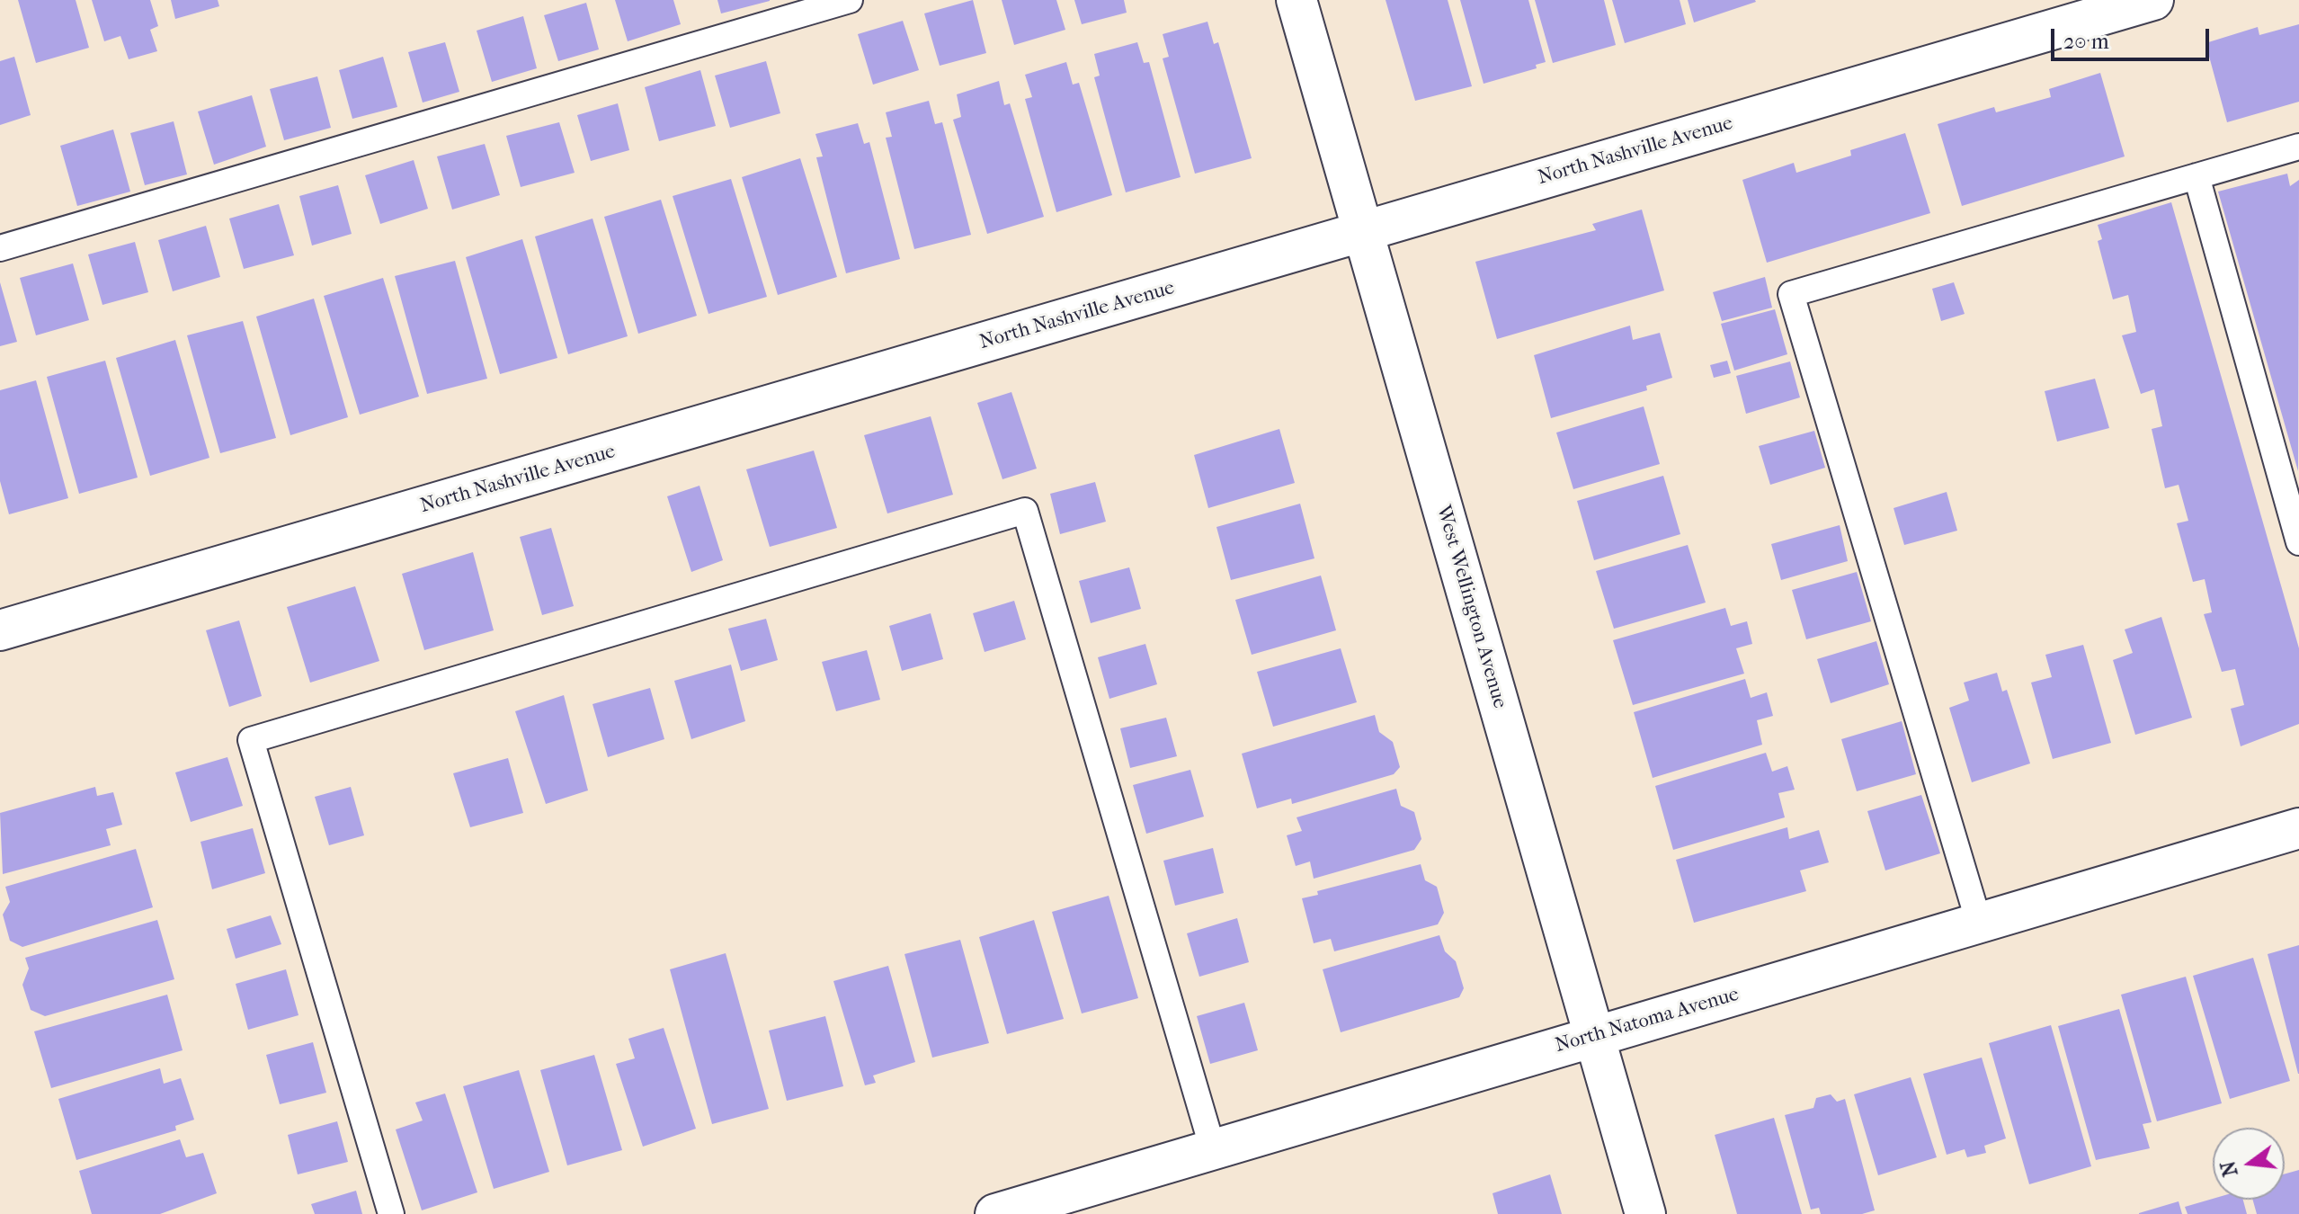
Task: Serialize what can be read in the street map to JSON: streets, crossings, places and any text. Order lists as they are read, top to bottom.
{
  "streets": {
    "street": ["North Nashville Avenue", "West Wellington Avenue", "North Natoma Avenue"]
  },
  "crossings": [
    ["North Nashville Avenue", "West Wellington Avenue"],
    ["West Wellington Avenue", "North Natoma Avenue"]
  ],
  "scale_bar": "20 m",
  "north": "left"
}
